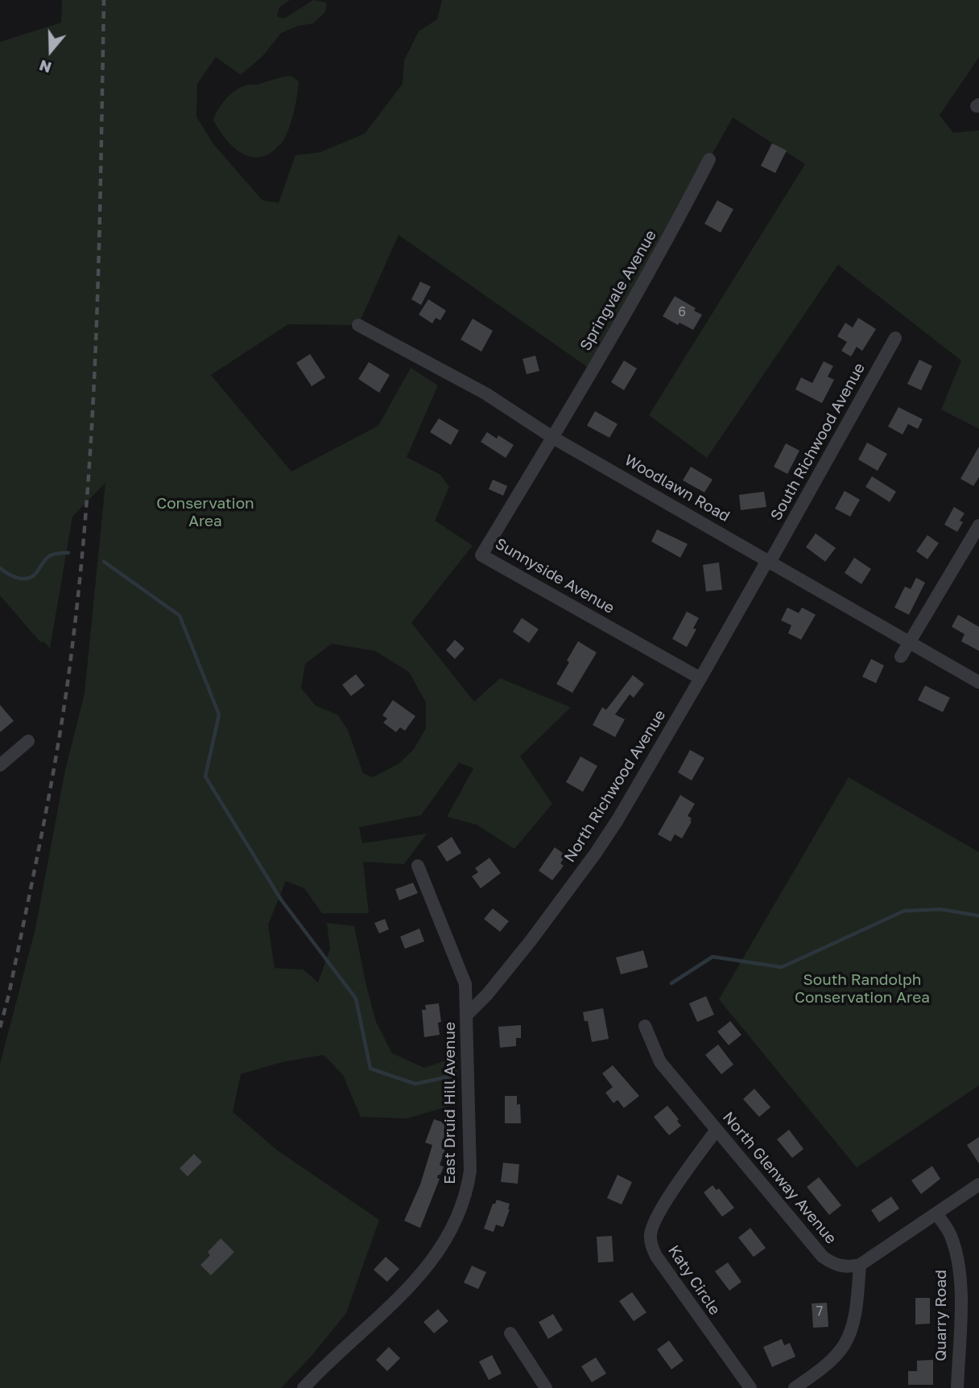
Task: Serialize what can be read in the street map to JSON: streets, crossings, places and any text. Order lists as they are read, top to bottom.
{
  "streets": {
    "street": [
      "Springvale Avenue",
      "South Richwood Avenue",
      "Woodlawn Road",
      "Sunnyside Avenue",
      "North Richwood Avenue",
      "East Druid Hill Avenue",
      "North Glenway Avenue",
      "Katy Circle",
      "Quarry Road"
    ]
  },
  "crossings": [
    ["Springvale Avenue", "Woodlawn Road"],
    ["Springvale Avenue", "Sunnyside Avenue"],
    ["South Richwood Avenue", "Woodlawn Road"],
    ["South Richwood Avenue", "North Richwood Avenue"],
    ["Woodlawn Road", "Sunnyside Avenue"],
    ["Woodlawn Road", "North Richwood Avenue"],
    ["Sunnyside Avenue", "North Richwood Avenue"],
    ["North Richwood Avenue", "East Druid Hill Avenue"],
    ["North Glenway Avenue", "Katy Circle"]
  ],
  "parks": ["Conservation Area", "South Randolph Conservation Area"],
  "house_numbers": ["6", "7"],
  "north": "bottom"
}
